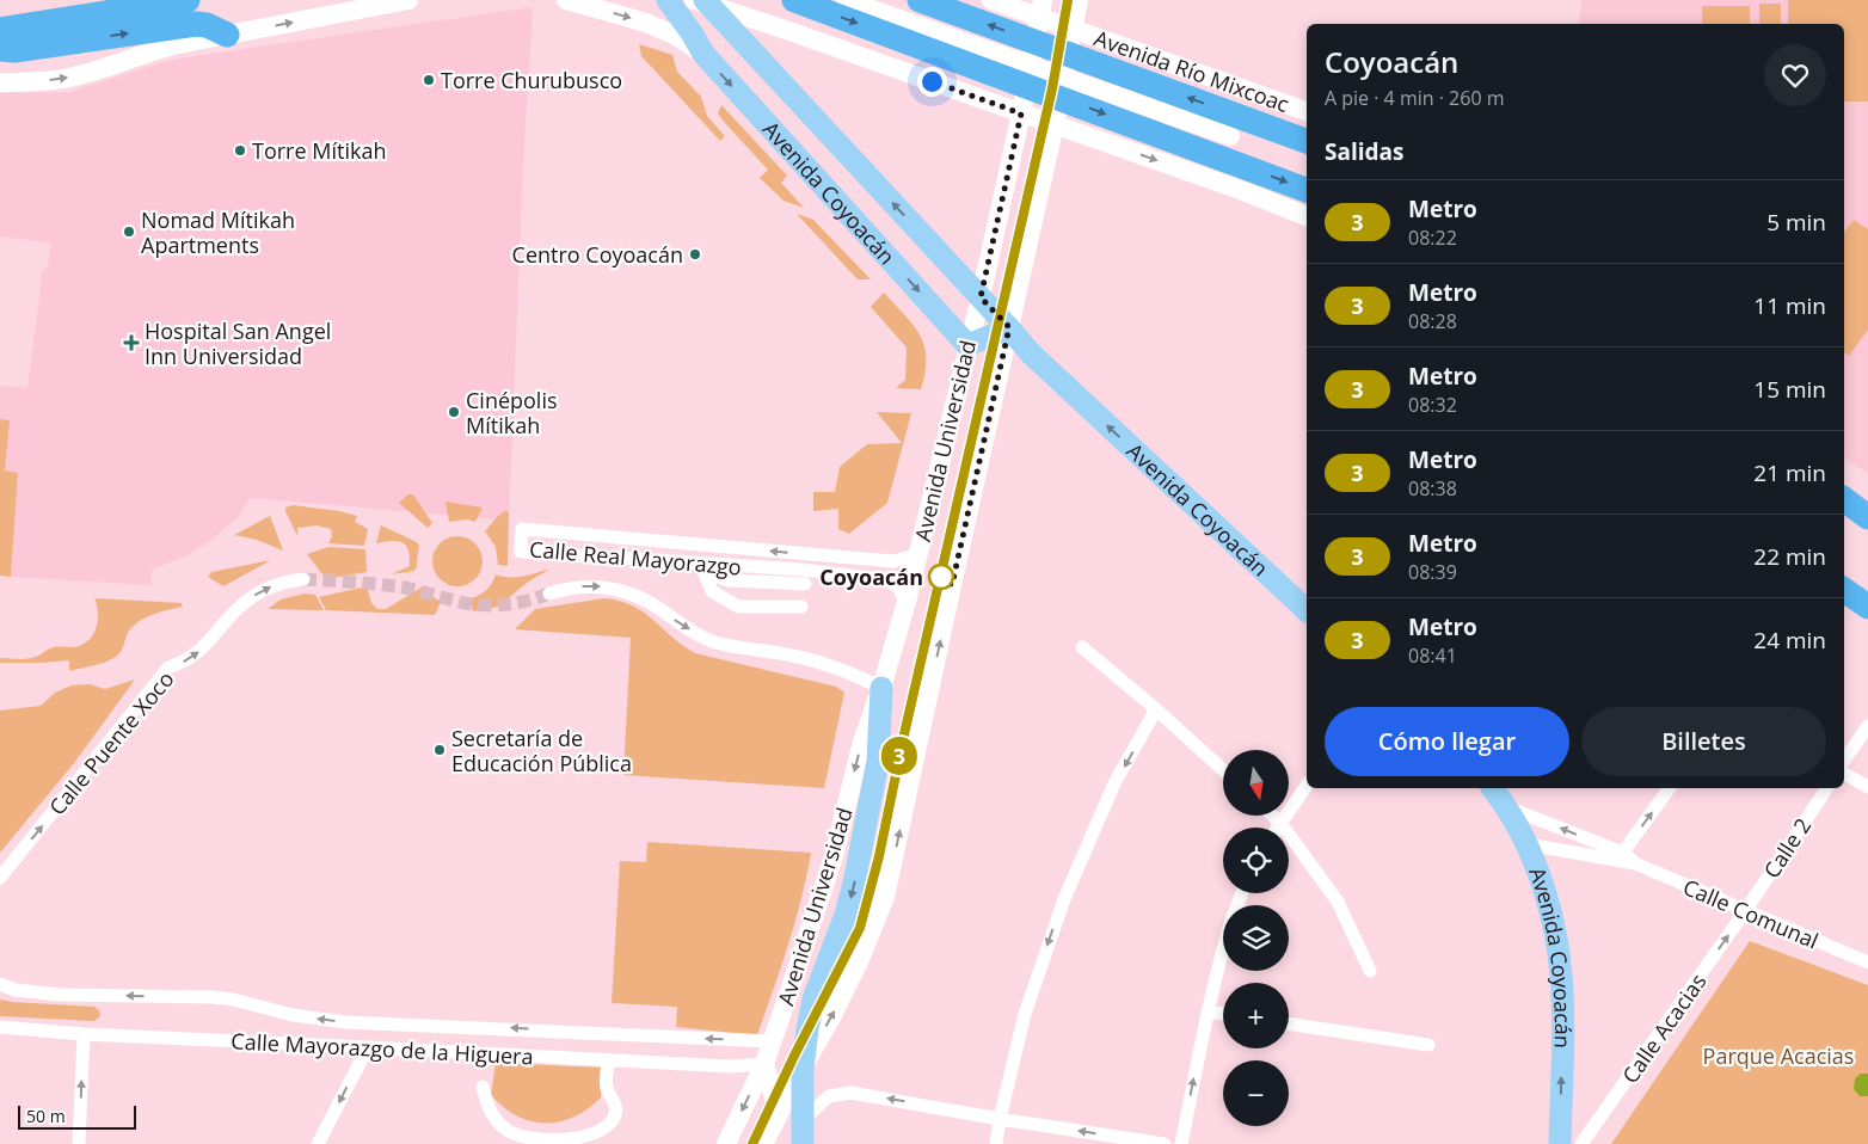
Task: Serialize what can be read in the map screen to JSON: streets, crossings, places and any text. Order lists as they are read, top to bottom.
{
  "streets": {
    "main road": ["Avenida Río Mixcoac", "Avenida Coyoacán", "Avenida Universidad"],
    "street": [
      "Calle Real Mayorazgo",
      "Calle Puente Xoco",
      "Calle 2",
      "Calle Comunal",
      "Calle Acacias",
      "Calle Mayorazgo de la Higuera"
    ]
  },
  "crossings": [
    ["Avenida Río Mixcoac", "Avenida Universidad"],
    ["Avenida Coyoacán", "Avenida Universidad"],
    ["Avenida Universidad", "Calle Real Mayorazgo"],
    ["Avenida Universidad", "Calle Mayorazgo de la Higuera"],
    ["Calle 2", "Calle Comunal"],
    ["Calle 2", "Calle Acacias"],
    ["Calle Comunal", "Calle Acacias"]
  ],
  "one_way": ["Calle Puente Xoco", "Calle Acacias"],
  "parks": ["Parque Acacias"],
  "places": {
    "other": [
      "Torre Churubusco",
      "Torre Mítikah",
      "Nomad Mítikah Apartments",
      "Centro Coyoacán",
      "Cinépolis Mítikah",
      "Coyoacán",
      "Secretaría de Educación Pública"
    ],
    "health": ["Hospital San Angel Inn Universidad"]
  },
  "lines": ["metro line 3"],
  "scale_bar": "50 m",
  "north": "bottom",
  "page": {
    "on_map": "3",
    "heading": [
      ["Coyoacán", "A pie · 4 min · 260 m"],
      "Salidas"
    ],
    "list": [
      {
        "mark": "3",
        "name": "Metro",
        "note": "08:22",
        "value": "5 min"
      },
      {
        "mark": "3",
        "name": "Metro",
        "note": "08:28",
        "value": "11 min"
      },
      {
        "mark": "3",
        "name": "Metro",
        "note": "08:32",
        "value": "15 min"
      },
      {
        "mark": "3",
        "name": "Metro",
        "note": "08:38",
        "value": "21 min"
      },
      {
        "mark": "3",
        "name": "Metro",
        "note": "08:39",
        "value": "22 min"
      },
      {
        "mark": "3",
        "name": "Metro",
        "note": "08:41",
        "value": "24 min"
      }
    ],
    "buttons": ["Cómo llegar", "Billetes"],
    "map_buttons": ["+", "−"],
    "scale": "50 m"
  }
}
